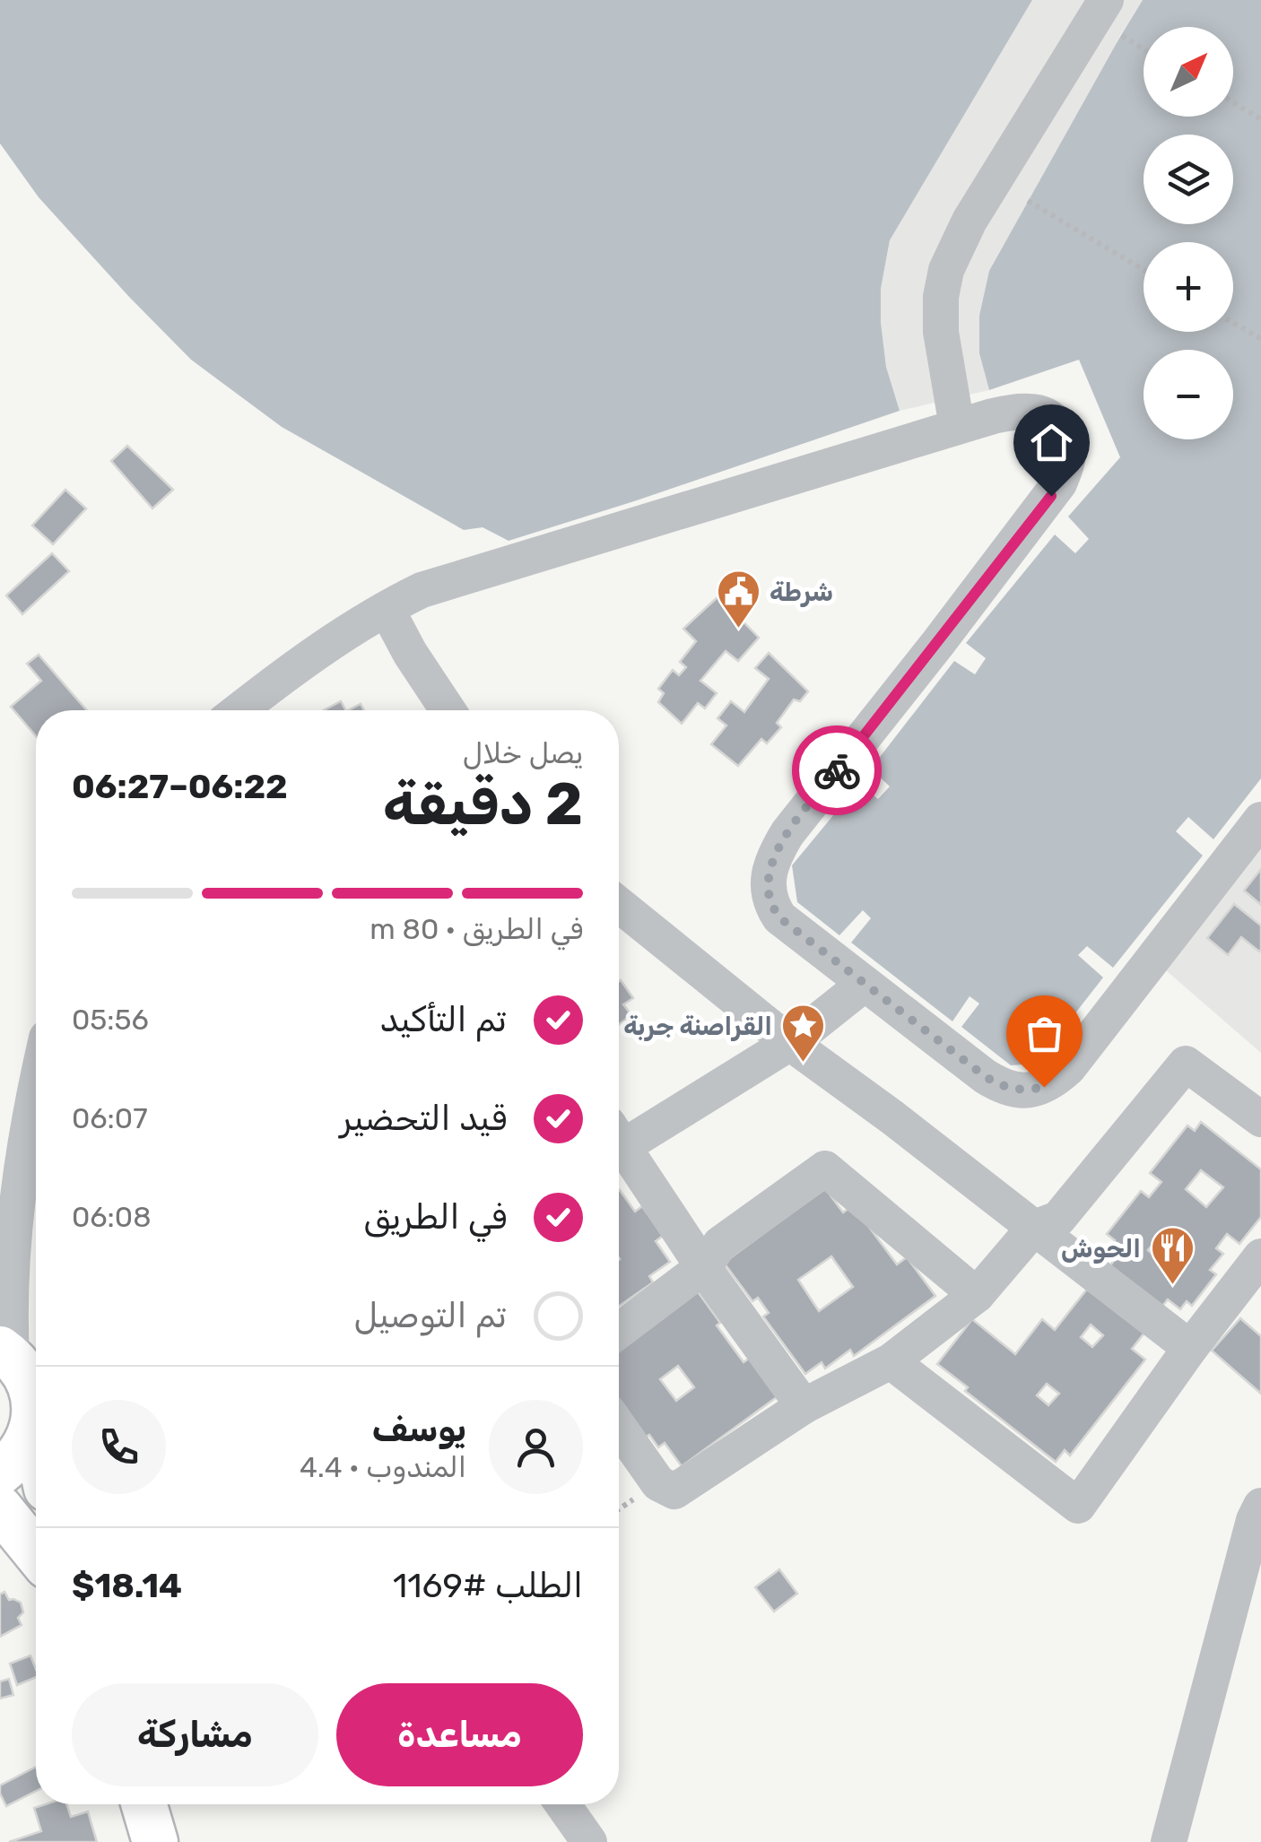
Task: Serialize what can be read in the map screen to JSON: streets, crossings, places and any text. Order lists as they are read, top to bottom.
{
  "places": {
    "public building": ["شرطة"],
    "place": ["القراصنة جربة"],
    "restaurant": ["الحوش"]
  },
  "north": "top right",
  "page": {
    "map_buttons": ["+", "−"],
    "heading": ["2 دقيقة", "يصل خلال", "06:22–06:27"],
    "panel": [
      "يوسف",
      "المندوب · 4.4",
      "الطلب #1169",
      "$18.14"
    ],
    "bar": "في الطريق · 80 m",
    "list": [
      ["تم التأكيد", "05:56"],
      ["قيد التحضير", "06:07"],
      ["في الطريق", "06:08"],
      "تم التوصيل"
    ],
    "buttons": ["مساعدة", "مشاركة"]
  }
}
